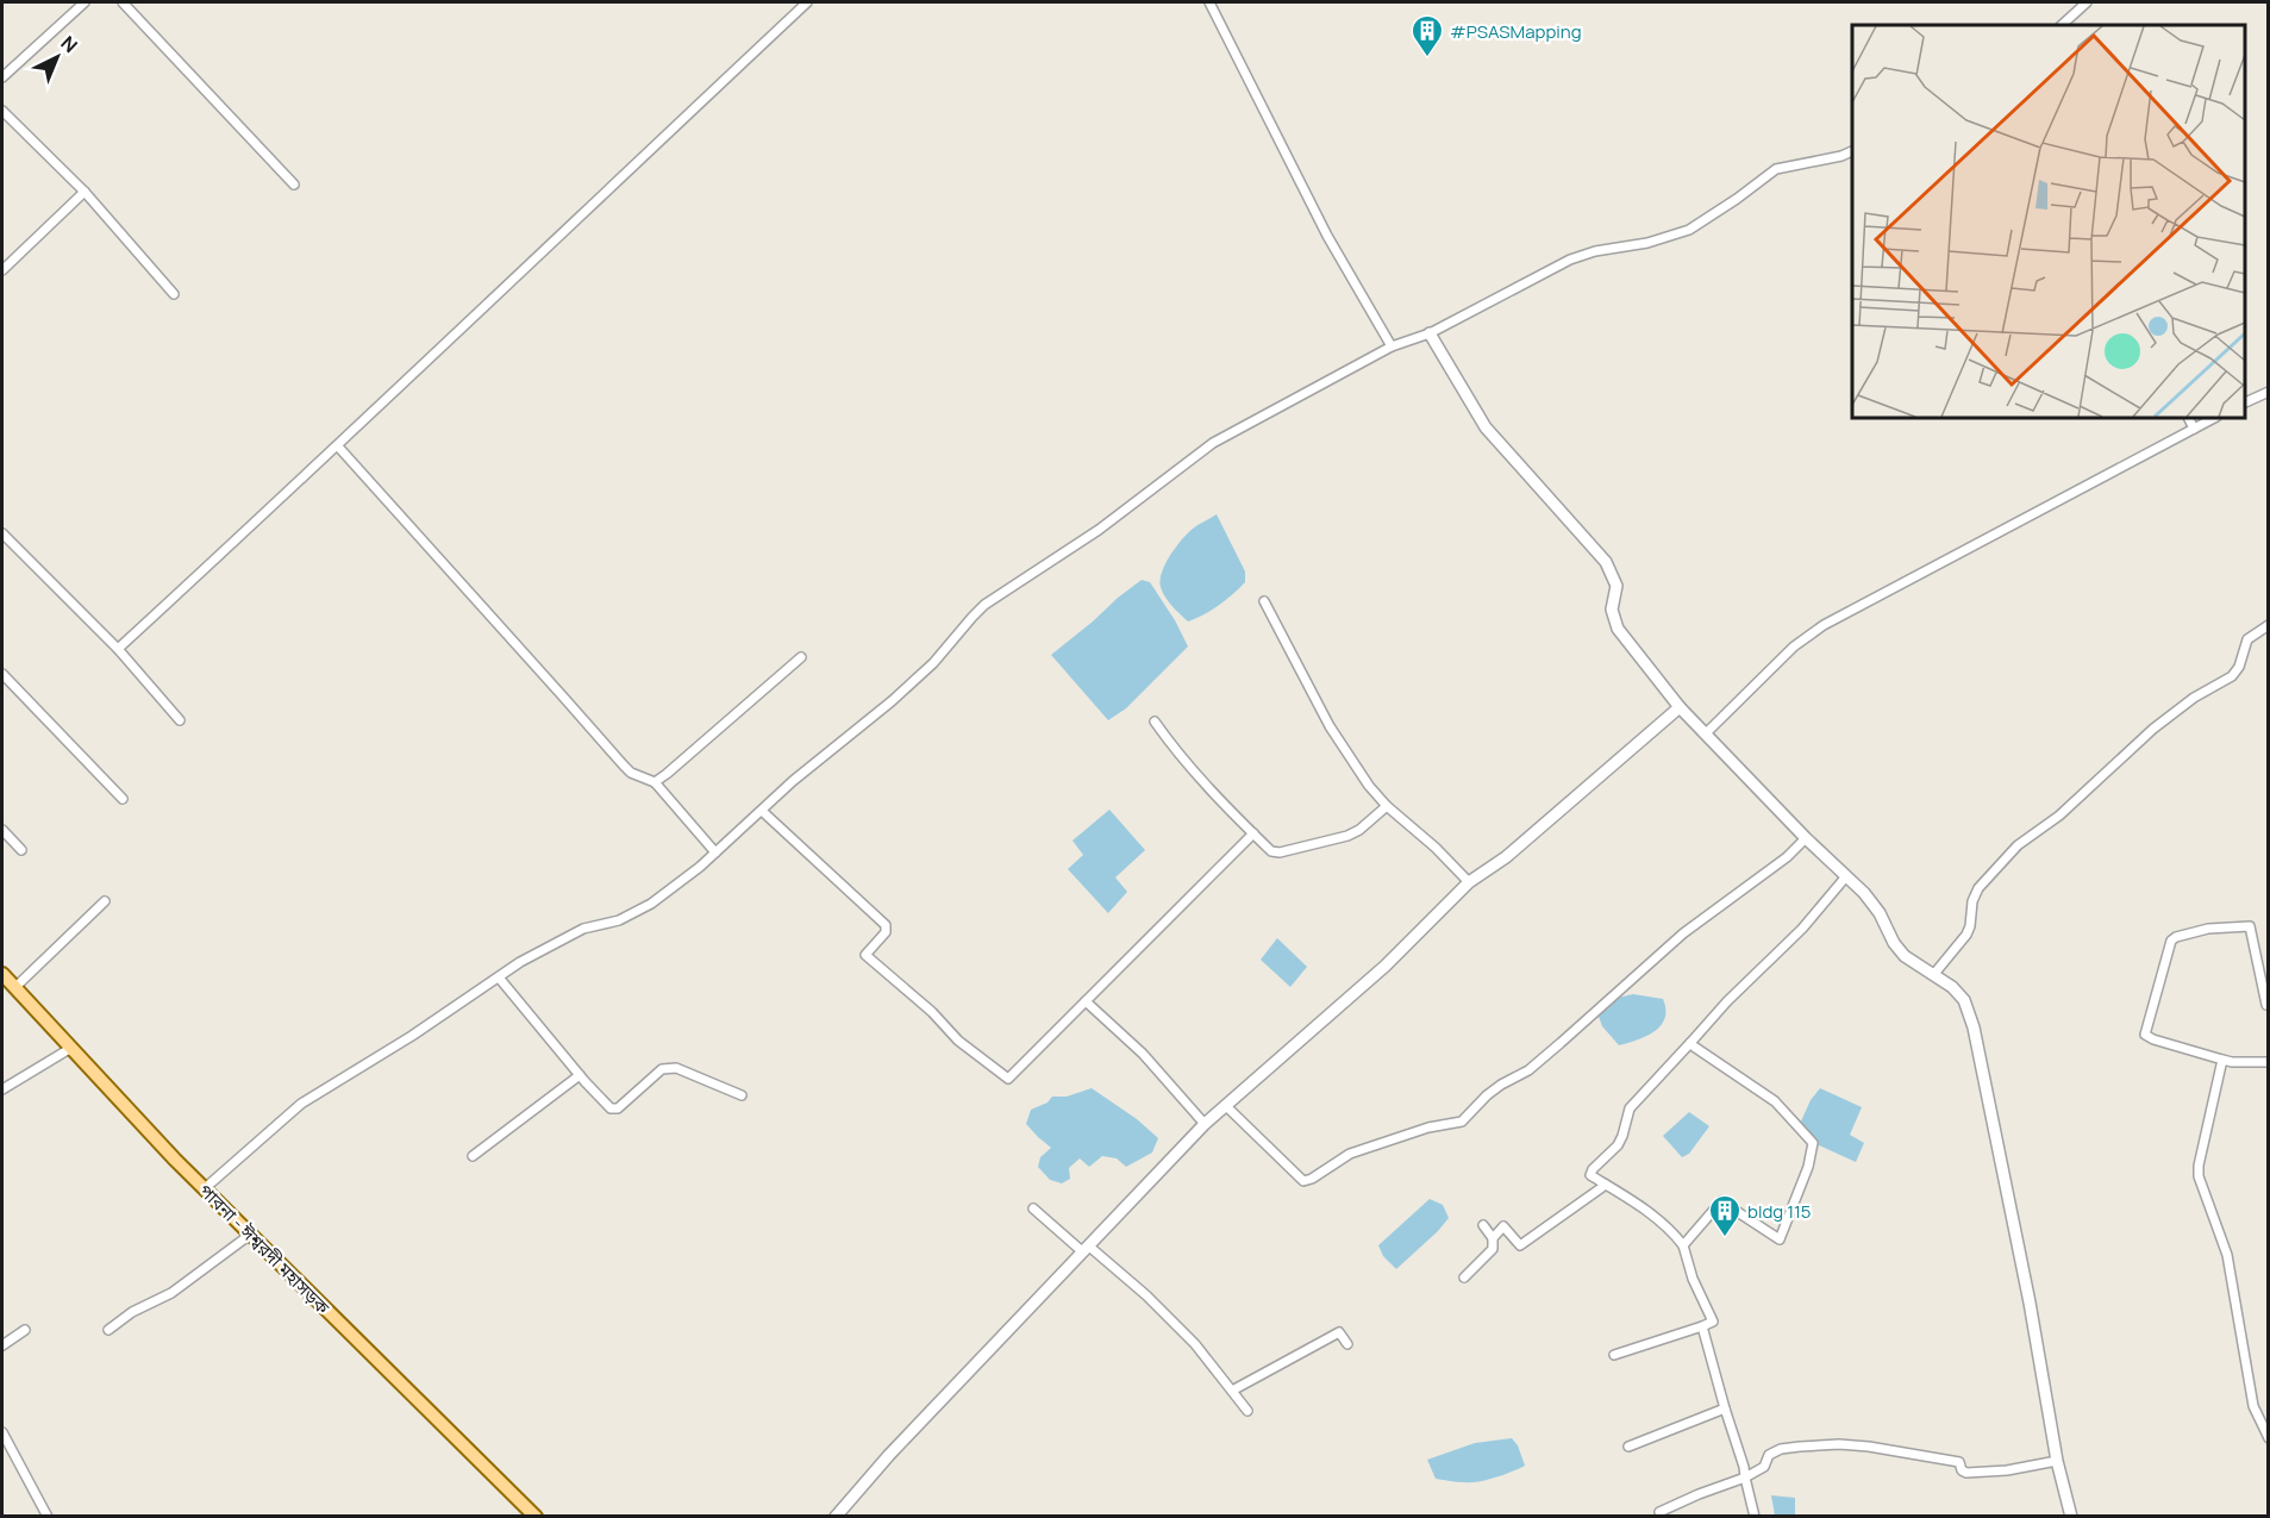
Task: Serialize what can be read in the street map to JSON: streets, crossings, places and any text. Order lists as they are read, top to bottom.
{
  "streets": {
    "main road": ["পাবনা - ঈশ্বরদী মহাসড়ক"]
  },
  "places": {
    "building": ["#PSASMapping", "bldg 115"]
  },
  "north": "top right"
}
